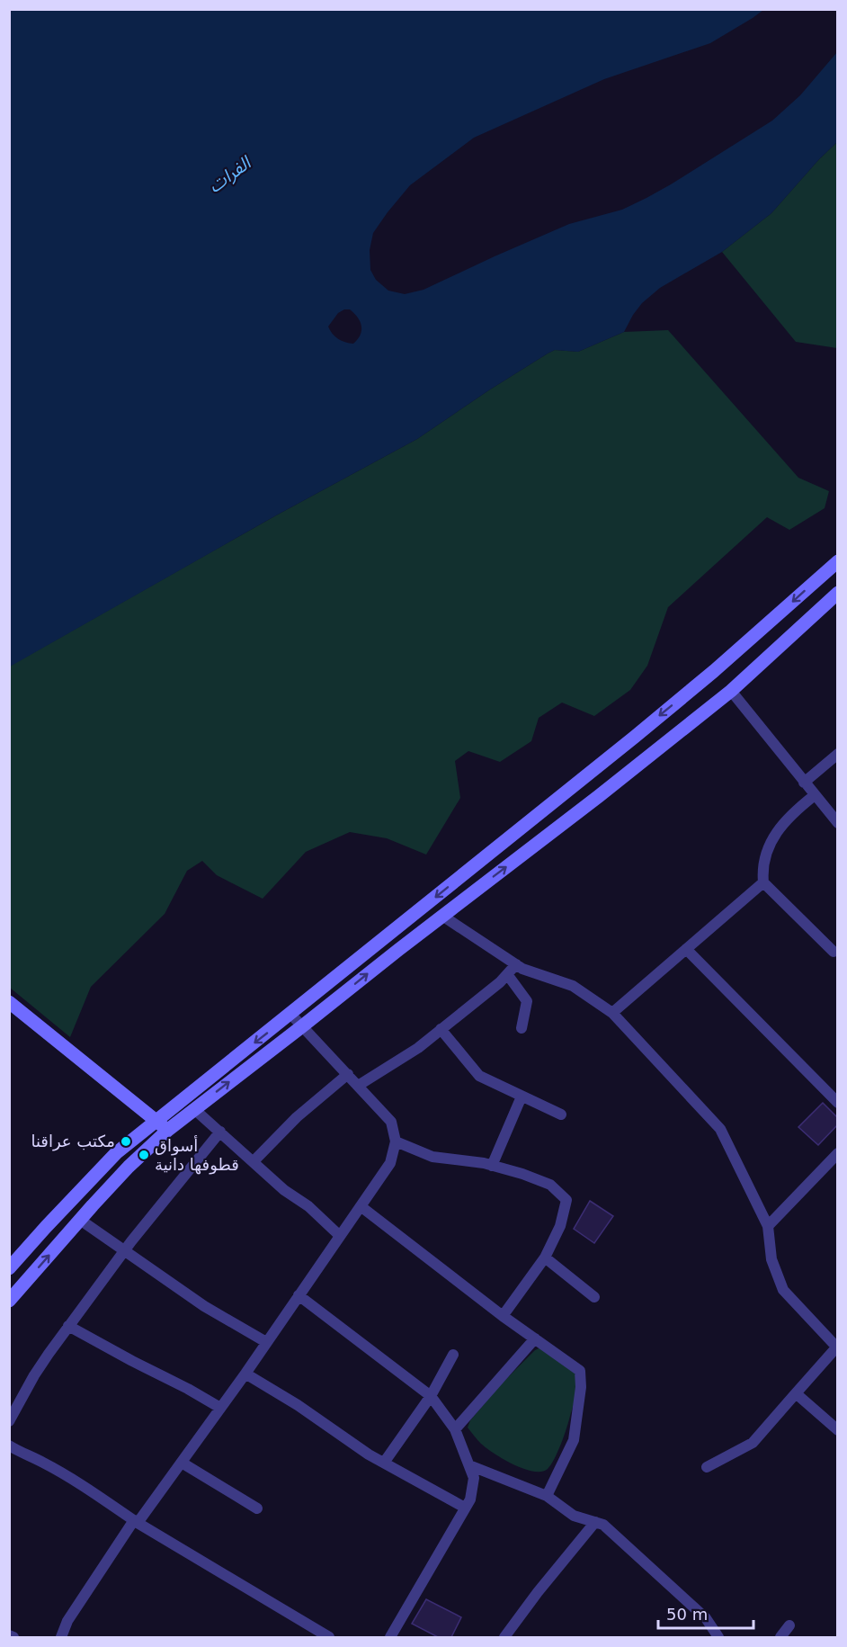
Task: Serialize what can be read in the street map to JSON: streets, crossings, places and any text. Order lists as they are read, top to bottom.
{
  "water": ["الفرات"],
  "places": ["مكتب عراقنا", "أسواق قطوفها دانية"],
  "scale_bar": "50 m"
}
